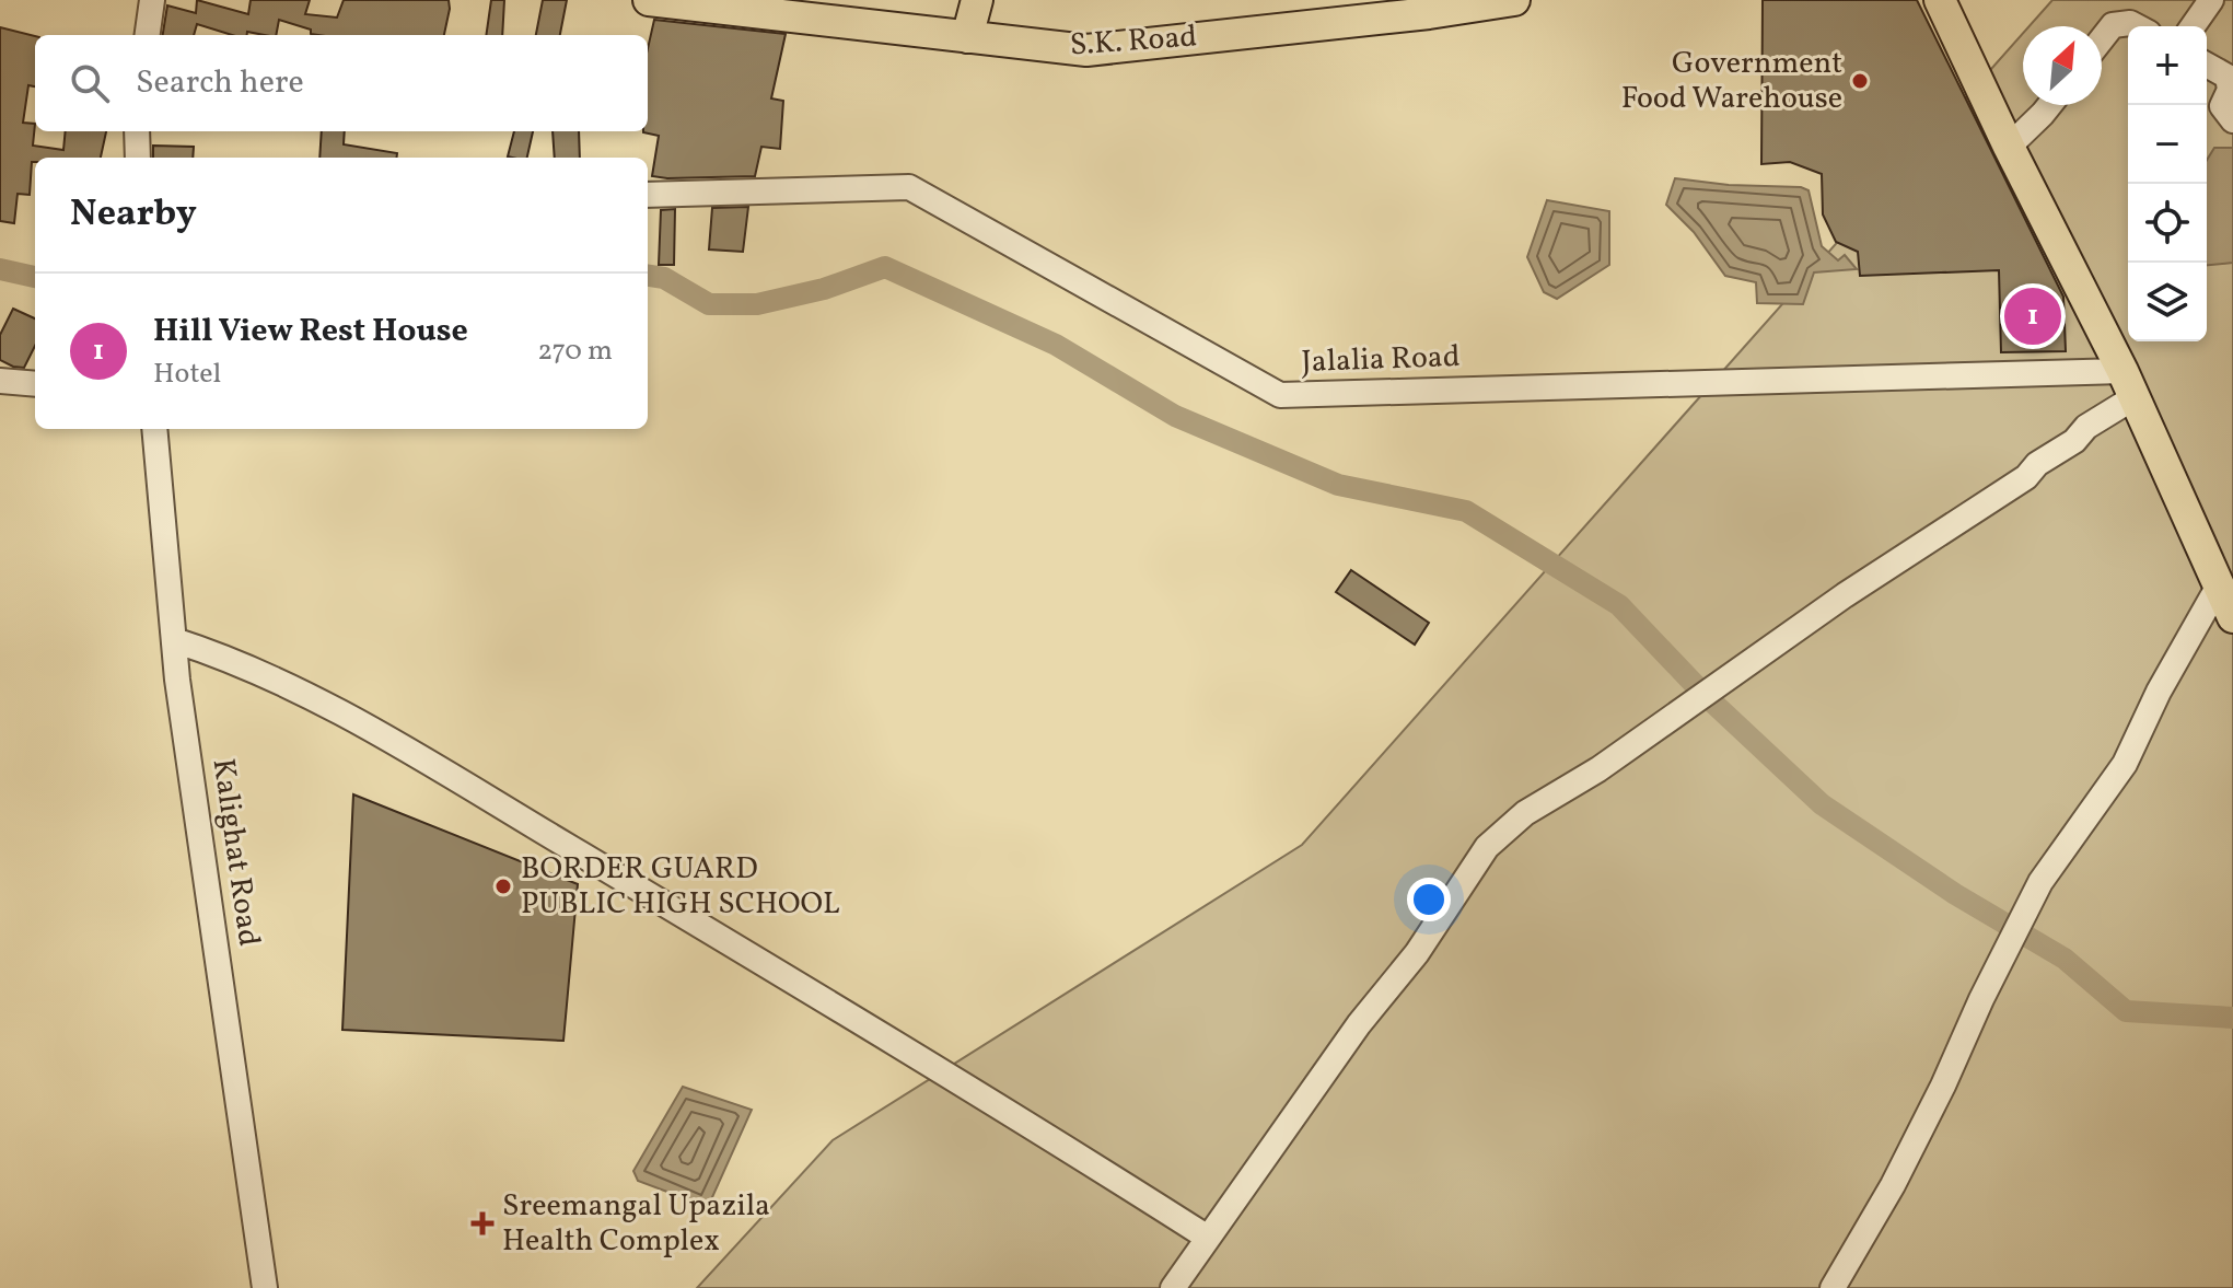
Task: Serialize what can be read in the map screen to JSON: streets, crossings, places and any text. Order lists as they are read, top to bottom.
{
  "streets": {
    "main road": ["S.K. Road"],
    "street": ["Jalalia Road", "Kalighat Road"]
  },
  "places": {
    "other": ["Government Food Warehouse", "BORDER GUARD PUBLIC HIGH SCHOOL"],
    "health": ["Sreemangal Upazila Health Complex"]
  },
  "north": "top right",
  "page": {
    "map_buttons": ["+", "−"],
    "search": "Search here",
    "heading": "Nearby",
    "list": [
      {
        "mark": "1",
        "name": "Hill View Rest House",
        "note": "Hotel",
        "value": "270 m"
      }
    ],
    "pins": "1"
  }
}
